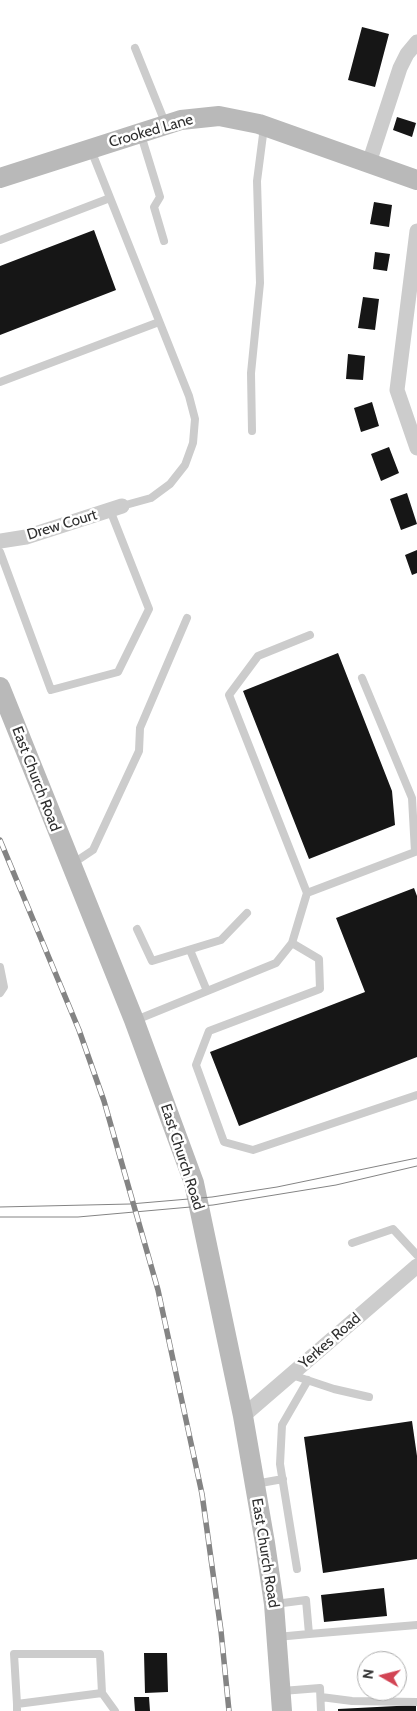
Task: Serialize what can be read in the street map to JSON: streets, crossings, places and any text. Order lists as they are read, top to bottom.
{
  "streets": {
    "street": [
      "Crooked Lane",
      "Drew Court",
      "East Church Road",
      "Yerkes Road"
    ]
  },
  "crossings": [
    ["East Church Road", "Yerkes Road"]
  ],
  "north": "left"
}
